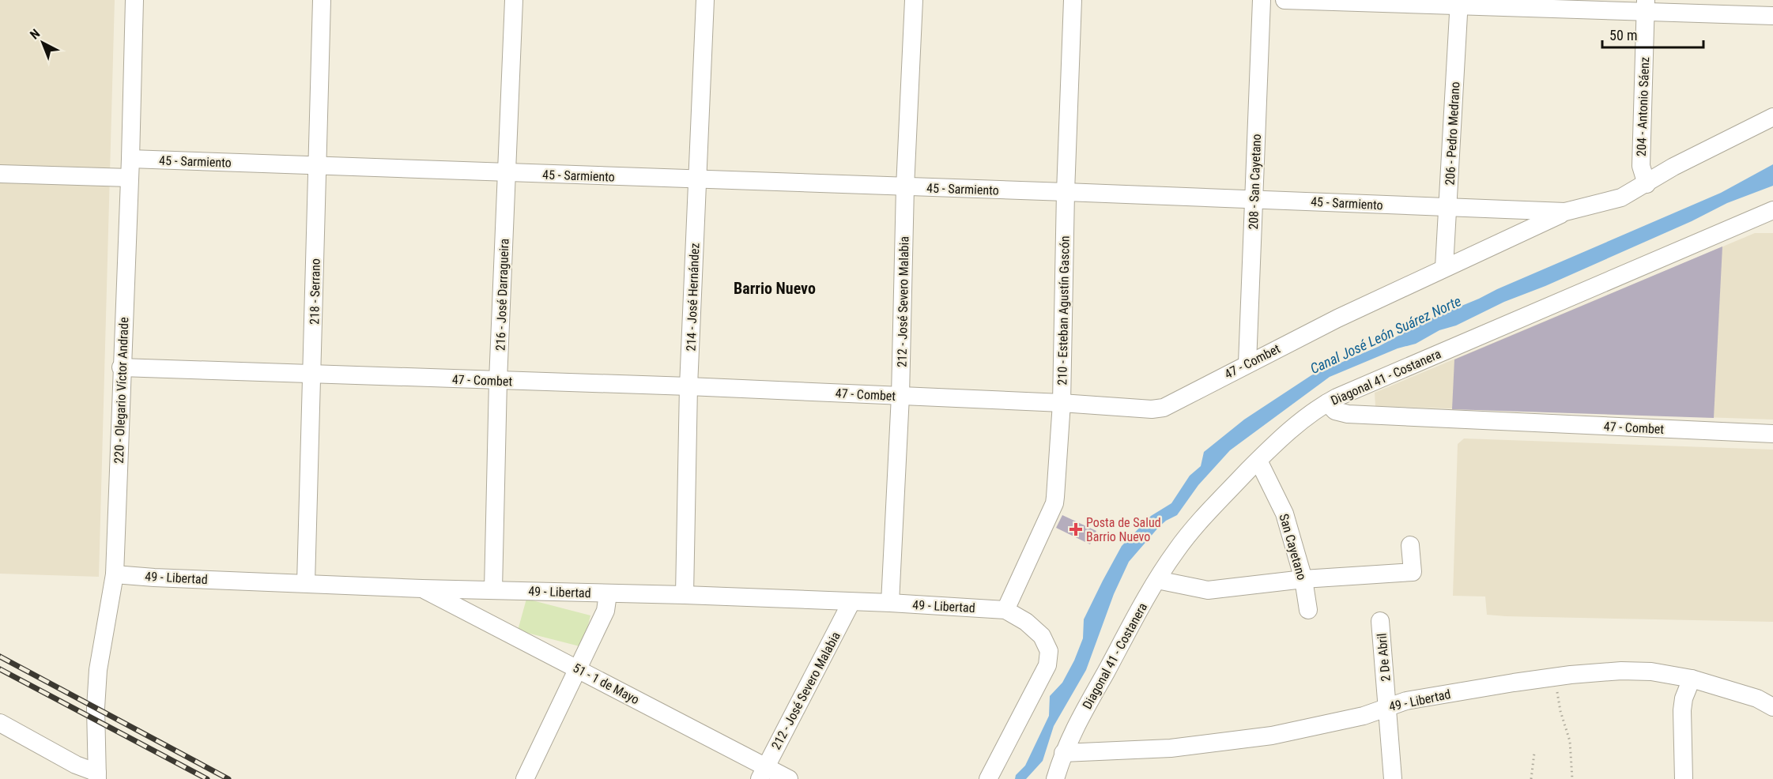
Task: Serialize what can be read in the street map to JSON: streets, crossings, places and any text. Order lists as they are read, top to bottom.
{
  "streets": {
    "street": [
      "204 - Antonio Sáenz",
      "206 - Pedro Medrano",
      "45 - Sarmiento",
      "208 - San Cayetano",
      "218 - Serrano",
      "216 - José Darragueira",
      "214 - José Hernández",
      "212 - José Severo Malabia",
      "210 - Esteban Agustín Gascón",
      "47 - Combet",
      "Diagonal 41 - Costanera",
      "220 - Olegario Víctor Andrade",
      "San Cayetano",
      "49 - Libertad",
      "2 De Abril",
      "51 - 1 de Mayo"
    ]
  },
  "crossings": [
    ["204 - Antonio Sáenz", "45 - Sarmiento"],
    ["206 - Pedro Medrano", "45 - Sarmiento"],
    ["206 - Pedro Medrano", "47 - Combet"],
    ["45 - Sarmiento", "208 - San Cayetano"],
    ["45 - Sarmiento", "218 - Serrano"],
    ["45 - Sarmiento", "216 - José Darragueira"],
    ["45 - Sarmiento", "214 - José Hernández"],
    ["45 - Sarmiento", "212 - José Severo Malabia"],
    ["45 - Sarmiento", "210 - Esteban Agustín Gascón"],
    ["45 - Sarmiento", "47 - Combet"],
    ["45 - Sarmiento", "220 - Olegario Víctor Andrade"],
    ["208 - San Cayetano", "47 - Combet"],
    ["218 - Serrano", "47 - Combet"],
    ["218 - Serrano", "49 - Libertad"],
    ["216 - José Darragueira", "47 - Combet"],
    ["216 - José Darragueira", "49 - Libertad"],
    ["214 - José Hernández", "47 - Combet"],
    ["214 - José Hernández", "49 - Libertad"],
    ["212 - José Severo Malabia", "47 - Combet"],
    ["212 - José Severo Malabia", "49 - Libertad"],
    ["212 - José Severo Malabia", "51 - 1 de Mayo"],
    ["210 - Esteban Agustín Gascón", "47 - Combet"],
    ["210 - Esteban Agustín Gascón", "49 - Libertad"],
    ["47 - Combet", "Diagonal 41 - Costanera"],
    ["47 - Combet", "220 - Olegario Víctor Andrade"],
    ["Diagonal 41 - Costanera", "San Cayetano"],
    ["Diagonal 41 - Costanera", "49 - Libertad"],
    ["220 - Olegario Víctor Andrade", "49 - Libertad"],
    ["49 - Libertad", "2 De Abril"],
    ["49 - Libertad", "51 - 1 de Mayo"]
  ],
  "districts": ["Barrio Nuevo"],
  "water": ["Canal José León Suárez Norte"],
  "places": {
    "health": ["Posta de Salud Barrio Nuevo"]
  },
  "scale_bar": "50 m",
  "north": "top left"
}
